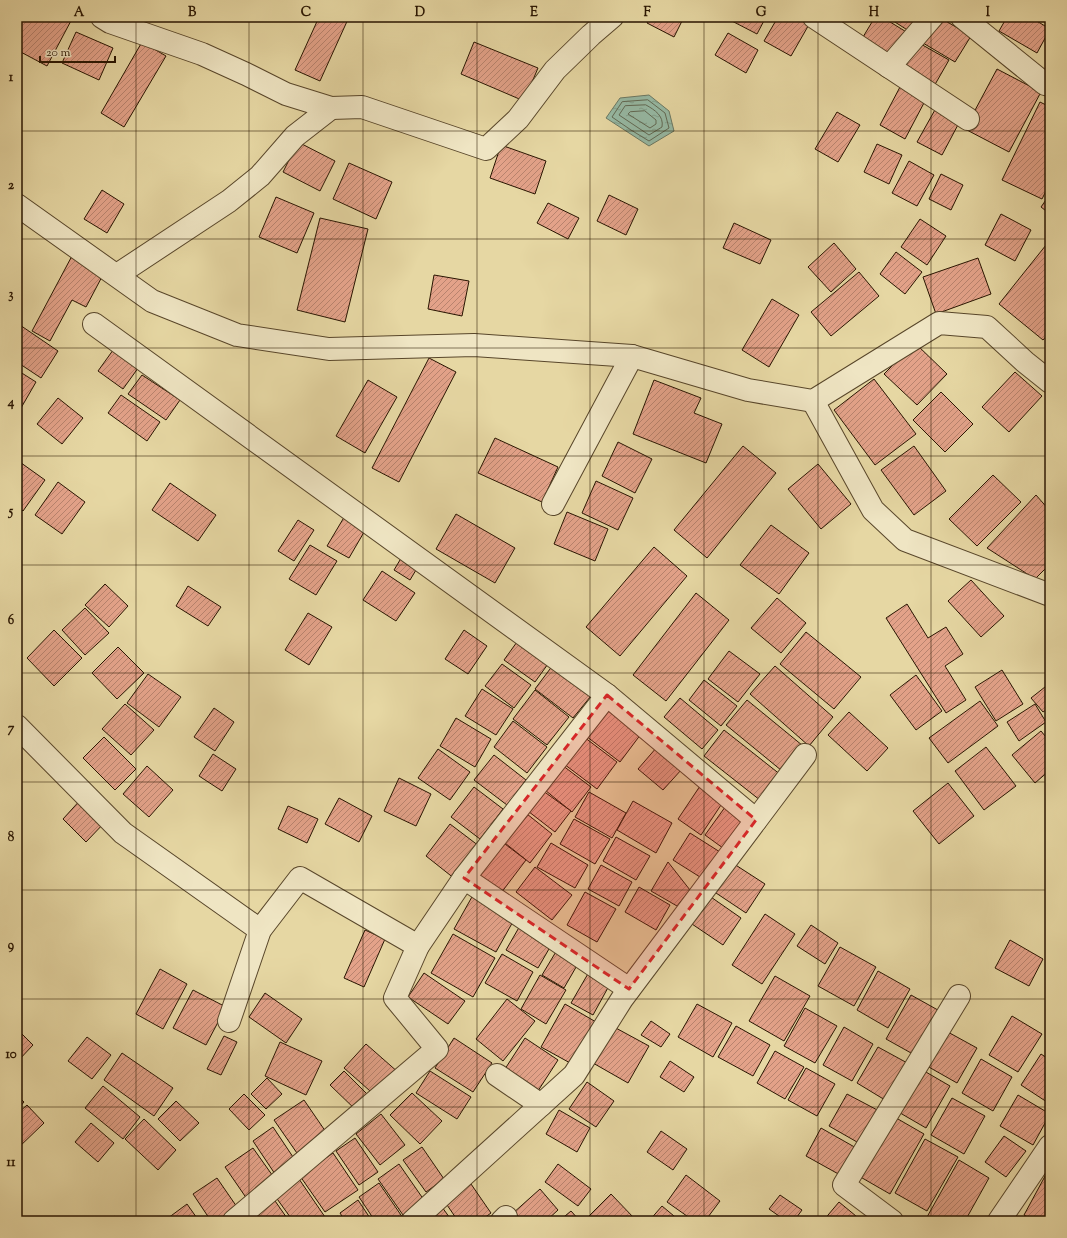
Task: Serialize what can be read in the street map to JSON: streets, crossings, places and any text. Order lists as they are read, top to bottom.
{
  "scale_bar": "20 m",
  "grid": {
    "columns": [
      "A",
      "B",
      "C",
      "D",
      "E",
      "F",
      "G",
      "H",
      "I"
    ],
    "rows": [
      "1",
      "2",
      "3",
      "4",
      "5",
      "6",
      "7",
      "8",
      "9",
      "10",
      "11"
    ]
  }
}
